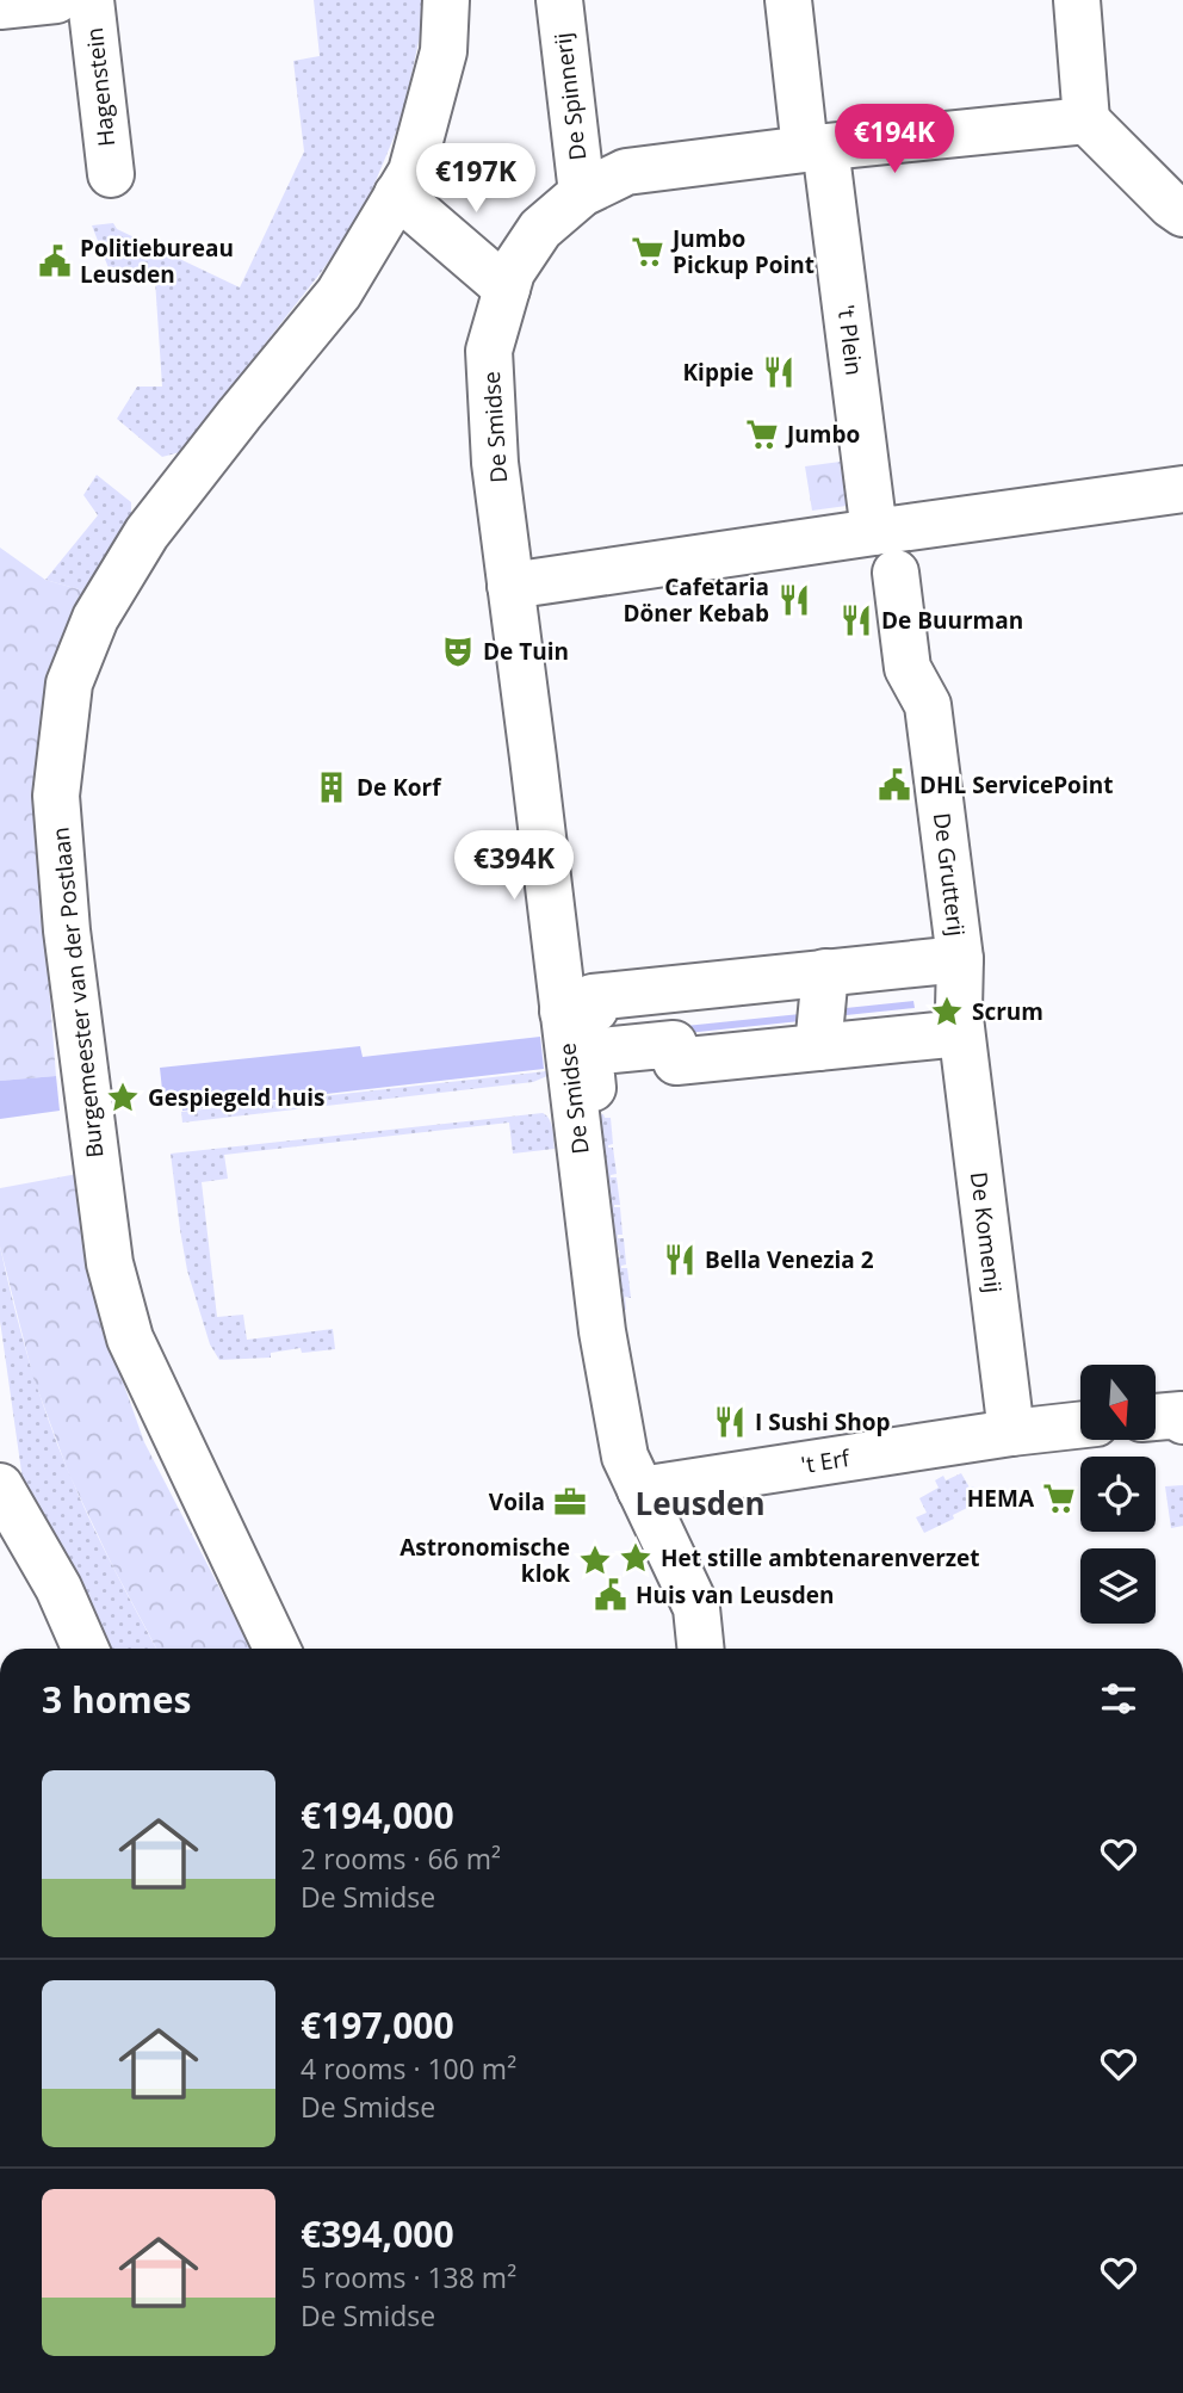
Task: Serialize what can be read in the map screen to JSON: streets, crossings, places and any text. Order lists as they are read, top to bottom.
{
  "streets": {
    "street": [
      "Hagenstein",
      "De Spinnerij",
      "'t Plein",
      "De Smidse",
      "De Grutterij",
      "Burgemeester van der Postlaan",
      "De Komenij",
      "'t Erf"
    ]
  },
  "crossings": [
    ["De Spinnerij", "De Smidse"],
    ["'t Plein", "De Smidse"],
    ["De Smidse", "'t Erf"],
    ["De Grutterij", "De Komenij"],
    ["De Komenij", "'t Erf"]
  ],
  "districts": ["Leusden"],
  "places": {
    "supermarket": ["Jumbo Pickup Point", "Jumbo", "HEMA"],
    "public building": ["Politiebureau Leusden", "DHL ServicePoint", "Huis van Leusden"],
    "restaurant": [
      "Kippie",
      "Cafetaria Döner Kebab",
      "De Buurman",
      "Bella Venezia 2",
      "I Sushi Shop"
    ],
    "theatre": ["De Tuin"],
    "building": ["De Korf"],
    "place": [
      "Scrum",
      "Gespiegeld huis",
      "Het stille ambtenarenverzet",
      "Astronomische klok"
    ],
    "office": ["Voila"]
  },
  "north": "bottom",
  "page": {
    "price": ["€194K", "€197K", "€394K"],
    "heading": "3 homes",
    "list": [
      {
        "name": "€194,000",
        "note": "2 rooms · 66 m² · De Smidse"
      },
      {
        "name": "€197,000",
        "note": "4 rooms · 100 m² · De Smidse"
      },
      {
        "name": "€394,000",
        "note": "5 rooms · 138 m² · De Smidse"
      }
    ]
  }
}
